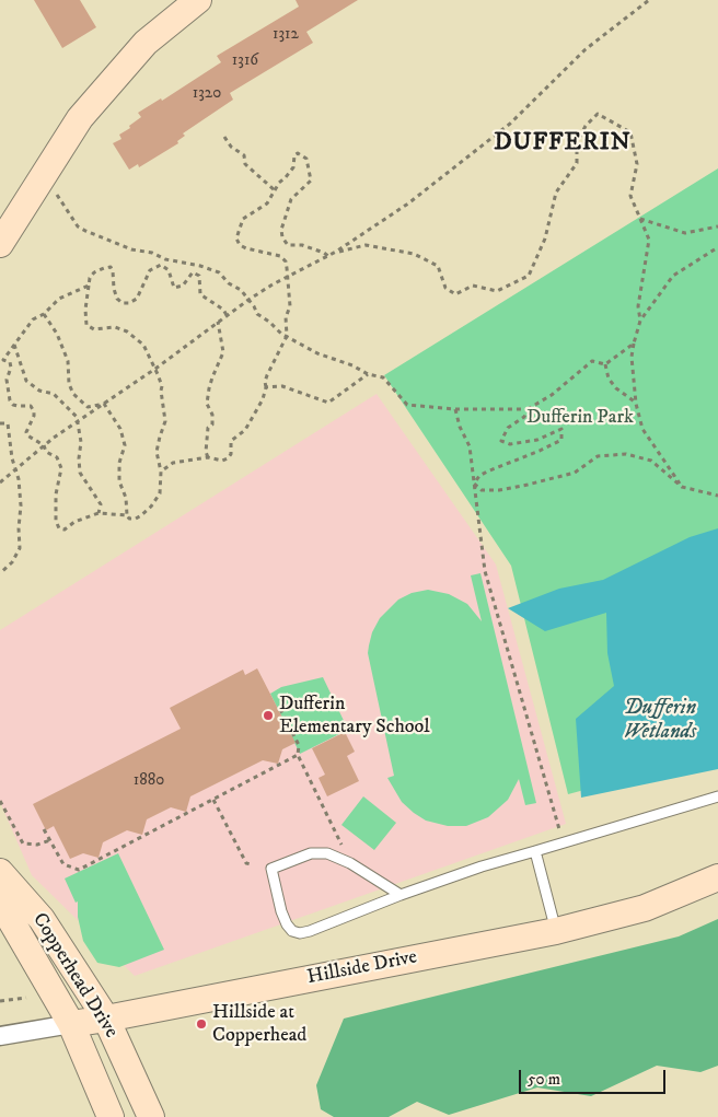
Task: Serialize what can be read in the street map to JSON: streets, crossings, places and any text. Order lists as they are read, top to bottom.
{
  "streets": {
    "street": ["Hillside Drive", "Copperhead Drive"]
  },
  "crossings": [
    ["Hillside Drive", "Copperhead Drive"]
  ],
  "districts": ["DUFFERIN"],
  "water": ["Dufferin Wetlands"],
  "parks": ["Dufferin Park"],
  "places": ["Dufferin Elementary School", "Hillside at Copperhead"],
  "house_numbers": [
    "1312",
    "1316",
    "1320",
    "1880"
  ],
  "scale_bar": "50 m"
}
